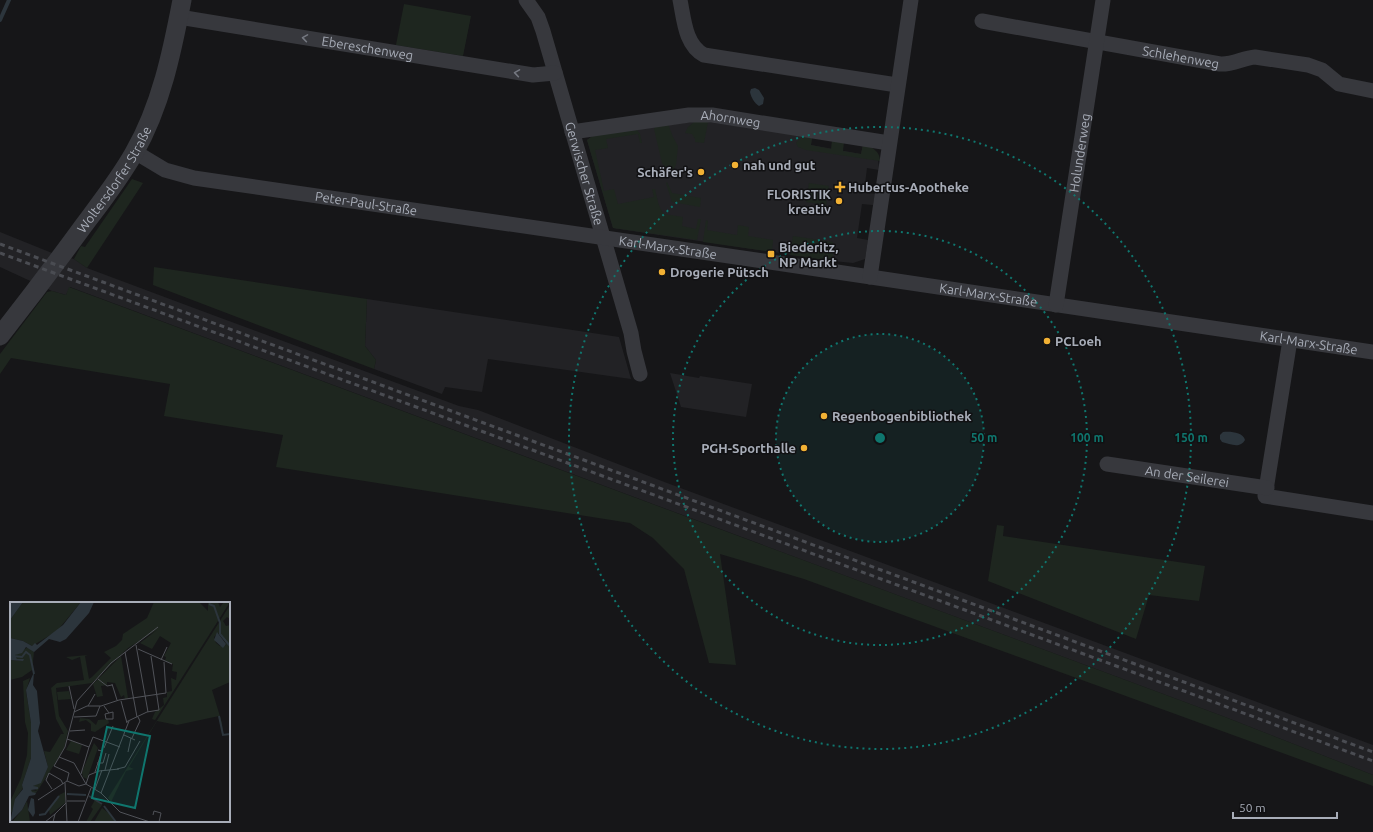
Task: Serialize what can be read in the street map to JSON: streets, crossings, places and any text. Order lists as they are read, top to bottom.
{
  "streets": {
    "street": [
      "Ebereschenweg",
      "Schlehenweg",
      "Ahornweg",
      "Holunderweg",
      "Gerwischer Straße",
      "Woltersdorfer Straße",
      "Peter-Paul-Straße",
      "Karl-Marx-Straße",
      "An der Seilerei"
    ]
  },
  "crossings": [
    ["Ebereschenweg", "Gerwischer Straße"],
    ["Ebereschenweg", "Woltersdorfer Straße"],
    ["Schlehenweg", "Holunderweg"],
    ["Ahornweg", "Gerwischer Straße"],
    ["Holunderweg", "Karl-Marx-Straße"],
    ["Gerwischer Straße", "Peter-Paul-Straße"],
    ["Gerwischer Straße", "Karl-Marx-Straße"],
    ["Woltersdorfer Straße", "Peter-Paul-Straße"],
    ["Peter-Paul-Straße", "Karl-Marx-Straße"]
  ],
  "one_way": ["Ebereschenweg"],
  "places": {
    "other": [
      "nah und gut",
      "Schäfer's",
      "FLORISTIK kreativ",
      "Drogerie Pütsch",
      "PCLoeh",
      "Regenbogenbibliothek",
      "PGH-Sporthalle"
    ],
    "health": ["Hubertus-Apotheke"],
    "transit": ["Biederitz, NP Markt"]
  },
  "scale_bar": "50 m",
  "rings": ["50 m", "100 m", "150 m"]
}
